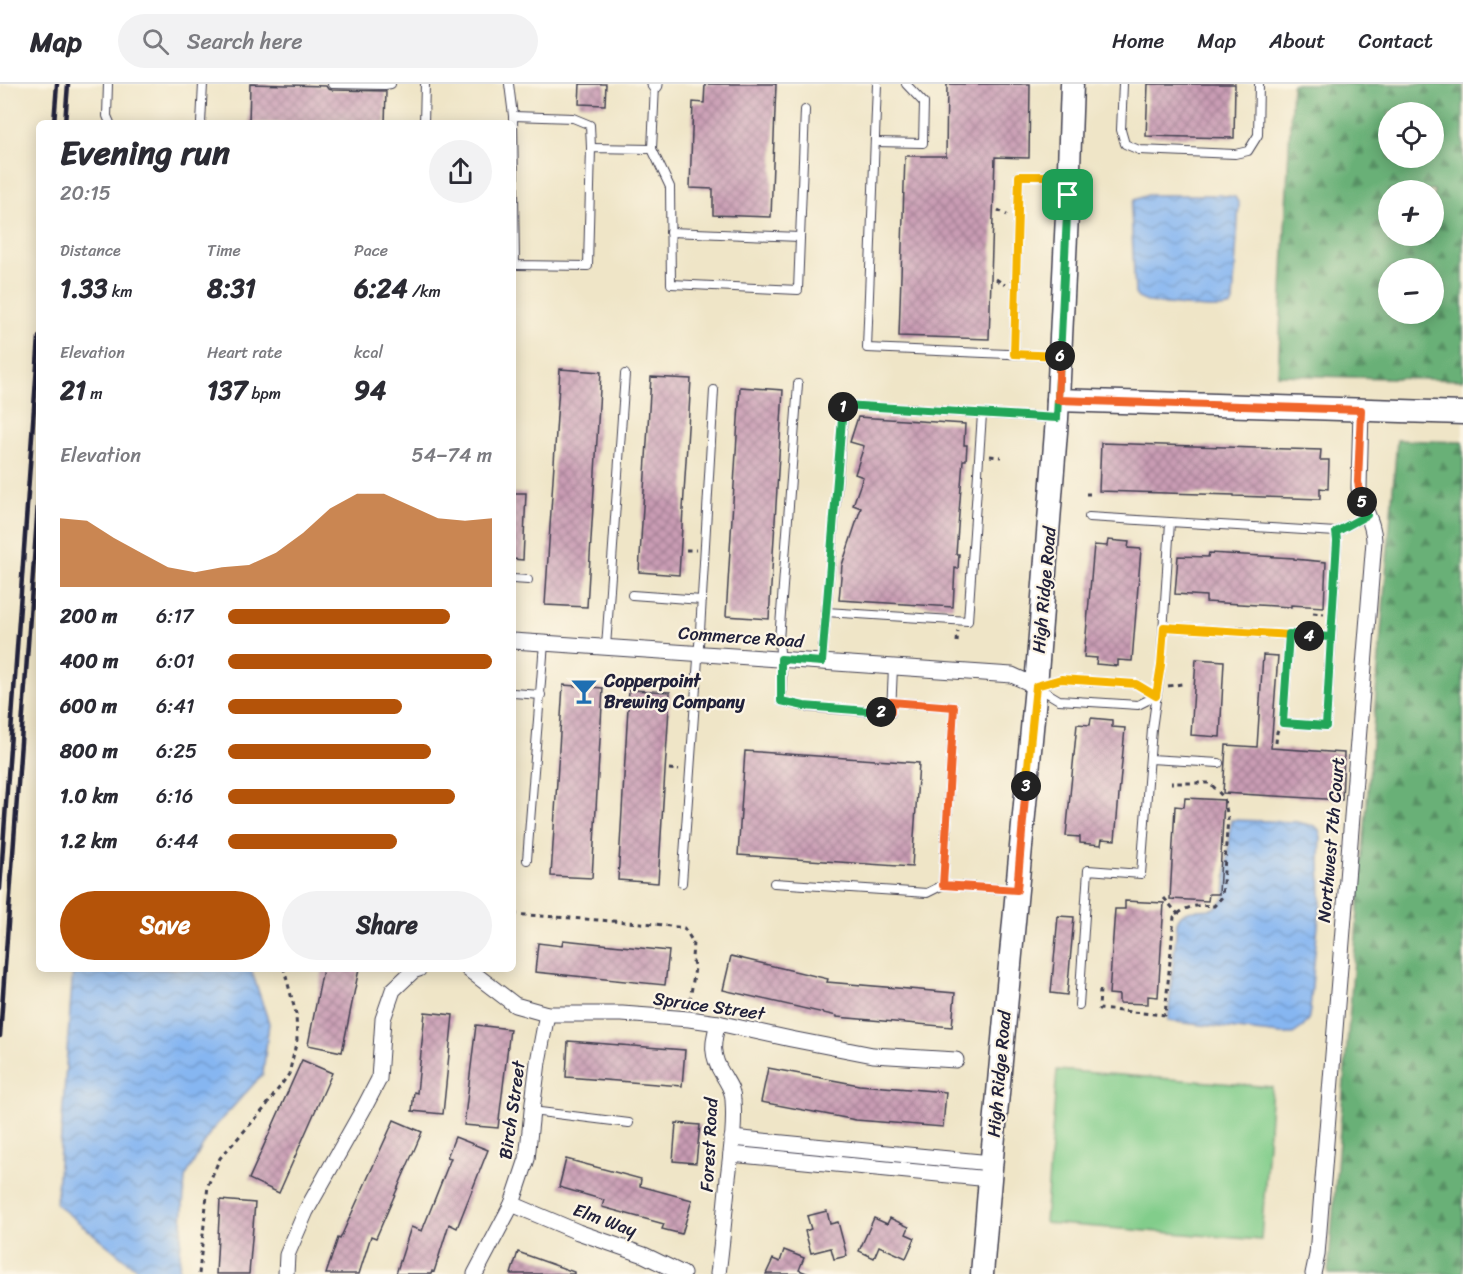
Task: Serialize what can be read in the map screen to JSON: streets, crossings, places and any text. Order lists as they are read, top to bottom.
{
  "streets": {
    "street": [
      "High Ridge Road",
      "Commerce Road",
      "Northwest 7th Court",
      "Spruce Street",
      "Birch Street",
      "Forest Road",
      "Elm Way"
    ]
  },
  "crossings": [
    ["High Ridge Road", "Commerce Road"],
    ["Spruce Street", "Birch Street"],
    ["Spruce Street", "Forest Road"],
    ["Birch Street", "Elm Way"]
  ],
  "places": {
    "bar": ["Copperpoint Brewing Company"]
  },
  "page": {
    "header": "Map",
    "search": "Search here",
    "nav": [
      "Home",
      "Map",
      "About",
      "Contact"
    ],
    "map_buttons": ["+", "−"],
    "heading": ["Evening run", "20:15"],
    "stats": [
      ["Distance", "1.33 km"],
      ["Time", "8:31"],
      ["Pace", "6:24 /km"],
      ["Elevation", "21 m"],
      ["Heart rate", "137 bpm"],
      ["kcal", "94"]
    ],
    "pins": [
      "6",
      "1",
      "5",
      "4",
      "2",
      "3"
    ],
    "chart": ["Elevation", "54–74 m"],
    "list": [
      {
        "name": "200 m",
        "note": "6:17"
      },
      {
        "name": "400 m",
        "note": "6:01"
      },
      {
        "name": "600 m",
        "note": "6:41"
      },
      {
        "name": "800 m",
        "note": "6:25"
      },
      {
        "name": "1.0 km",
        "note": "6:16"
      },
      {
        "name": "1.2 km",
        "note": "6:44"
      }
    ],
    "buttons": ["Save", "Share"]
  }
}
